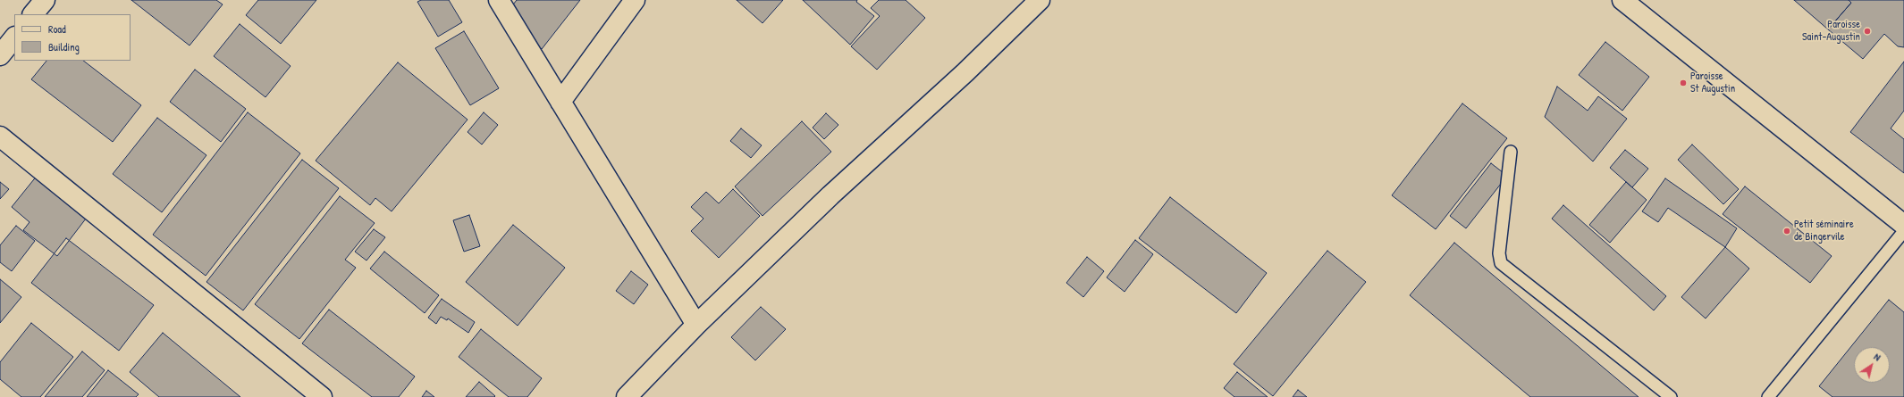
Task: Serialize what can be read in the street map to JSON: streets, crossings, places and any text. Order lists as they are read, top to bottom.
{
  "places": ["Paroisse Saint-Augustin", "Paroisse St Augustin", "Petit séminaire de Bingervile"],
  "legend": ["Road", "Building"],
  "north": "top right"
}
